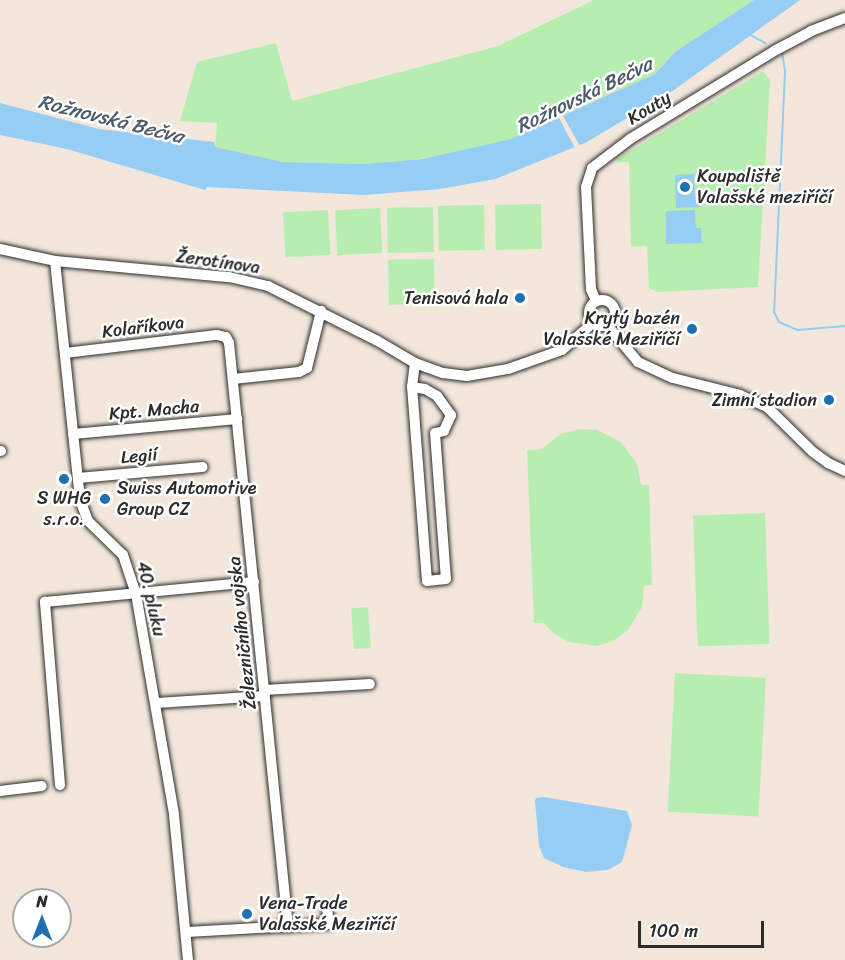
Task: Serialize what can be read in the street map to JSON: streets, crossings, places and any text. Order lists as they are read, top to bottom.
{
  "streets": {
    "street": [
      "Kouty",
      "Žerotínova",
      "Kolaříkova",
      "Kpt. Macha",
      "Legií",
      "40. pluku",
      "Železničního vojska"
    ]
  },
  "crossings": [
    ["Kouty", "Žerotínova"],
    ["Žerotínova", "40. pluku"],
    ["Kolaříkova", "40. pluku"],
    ["Kolaříkova", "Železničního vojska"],
    ["Kpt. Macha", "40. pluku"],
    ["Kpt. Macha", "Železničního vojska"],
    ["Legií", "40. pluku"]
  ],
  "water": ["Rožnovská Bečva"],
  "places": [
    "Koupaliště Valašské meziříčí",
    "Tenisová hala",
    "Krytý bazén Valašské Meziříčí",
    "Zimní stadion",
    "S WHG s.r.o.",
    "Swiss Automotive Group CZ",
    "Vena-Trade Valašské Meziříčí"
  ],
  "scale_bar": "100 m",
  "north": "top"
}
